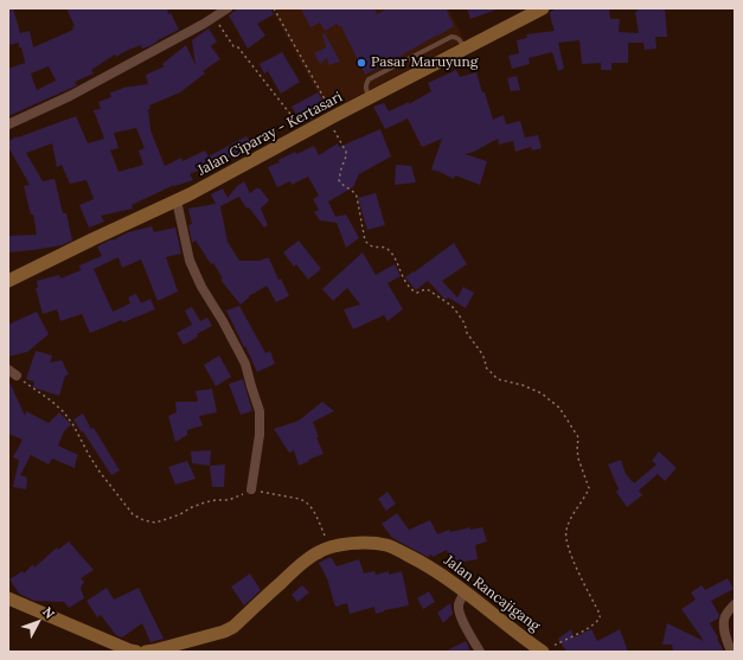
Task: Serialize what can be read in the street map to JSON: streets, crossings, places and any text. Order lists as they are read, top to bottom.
{
  "streets": {
    "main road": ["Jalan Ciparay - Kertasari", "Jalan Rancajigang"]
  },
  "places": ["Pasar Maruyung"],
  "north": "top right"
}
